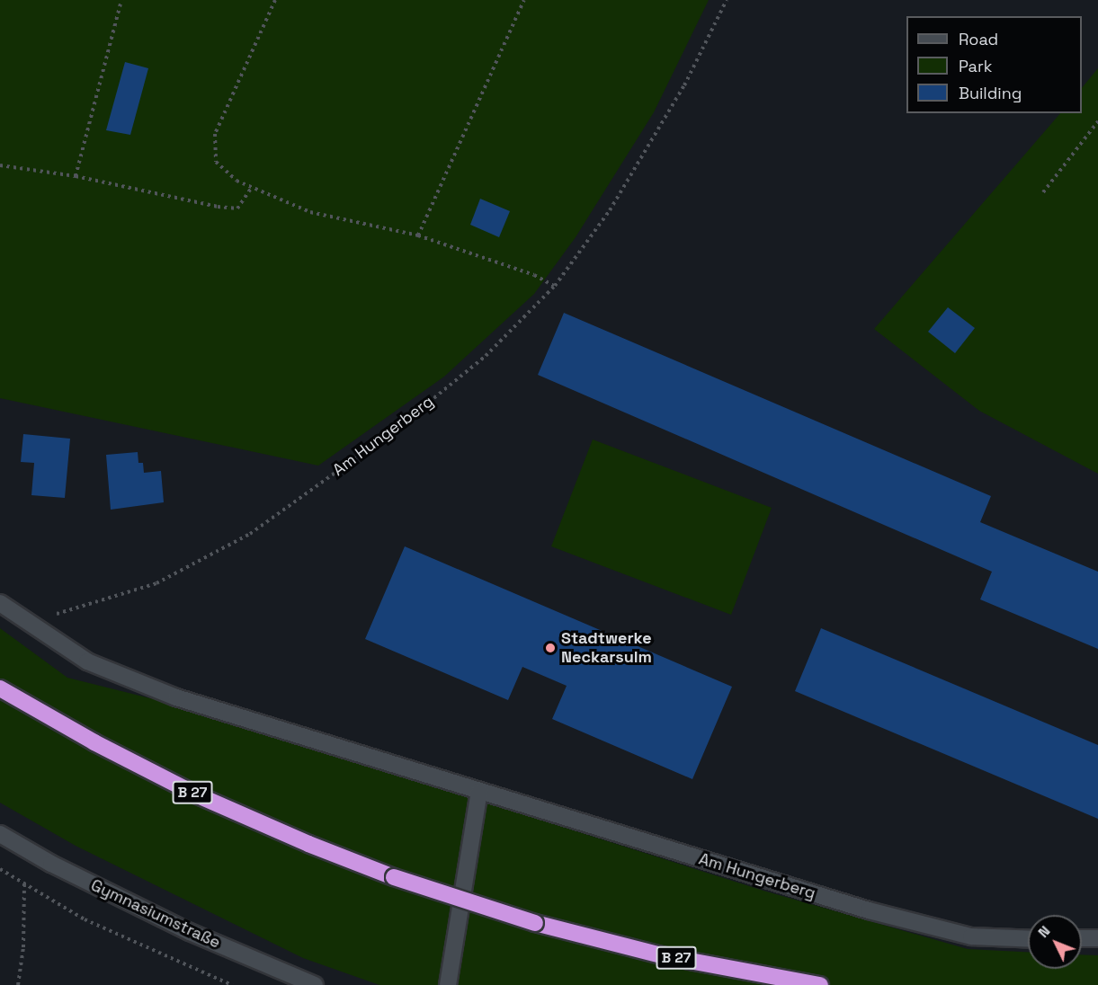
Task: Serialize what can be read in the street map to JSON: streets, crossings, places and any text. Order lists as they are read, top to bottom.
{
  "streets": {
    "highway": ["B 27"],
    "street": ["Am Hungerberg", "Gymnasiumstraße"]
  },
  "places": ["Stadtwerke Neckarsulm"],
  "legend": ["Road", "Park", "Building"],
  "north": "top left"
}
